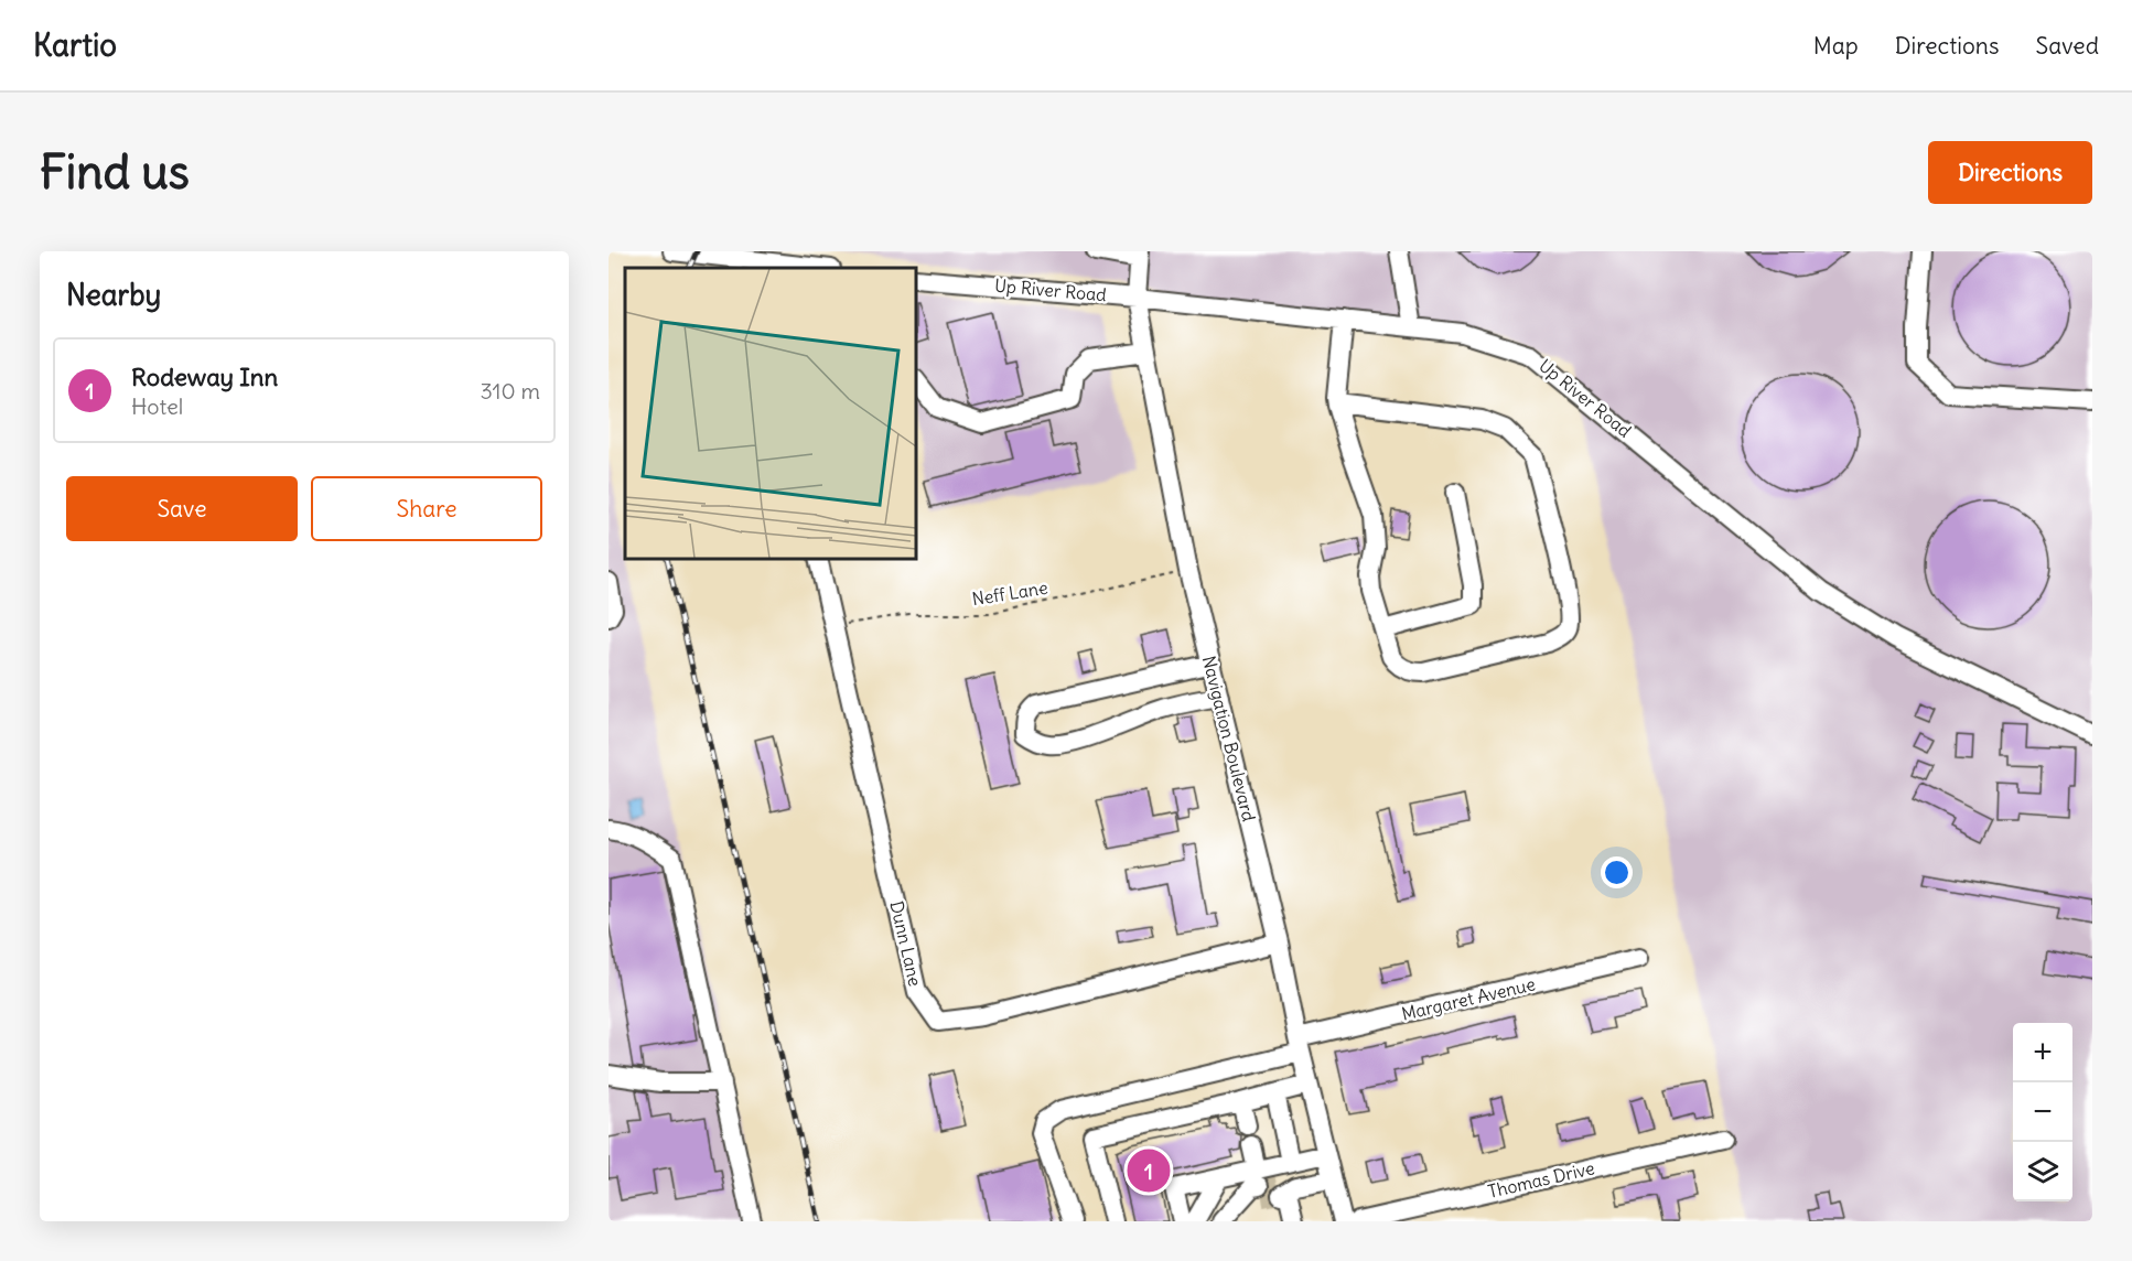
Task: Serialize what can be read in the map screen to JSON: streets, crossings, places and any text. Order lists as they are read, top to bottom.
{
  "streets": {
    "street": [
      "Up River Road",
      "Navigation Boulevard",
      "Dunn Lane",
      "Margaret Avenue",
      "Thomas Drive"
    ],
    "path": ["Neff Lane"]
  },
  "crossings": [
    ["Up River Road", "Navigation Boulevard"],
    ["Neff Lane", "Navigation Boulevard"],
    ["Neff Lane", "Dunn Lane"],
    ["Navigation Boulevard", "Dunn Lane"],
    ["Navigation Boulevard", "Margaret Avenue"]
  ],
  "page": {
    "header": "Kartio",
    "nav": ["Map", "Directions", "Saved"],
    "buttons": [
      "Directions",
      ["Save", "Share"]
    ],
    "title": "Find us",
    "heading": "Nearby",
    "list": [
      {
        "mark": "1",
        "name": "Rodeway Inn",
        "note": "Hotel",
        "value": "310 m"
      }
    ],
    "map_buttons": ["+", "−"],
    "pins": "1"
  }
}
